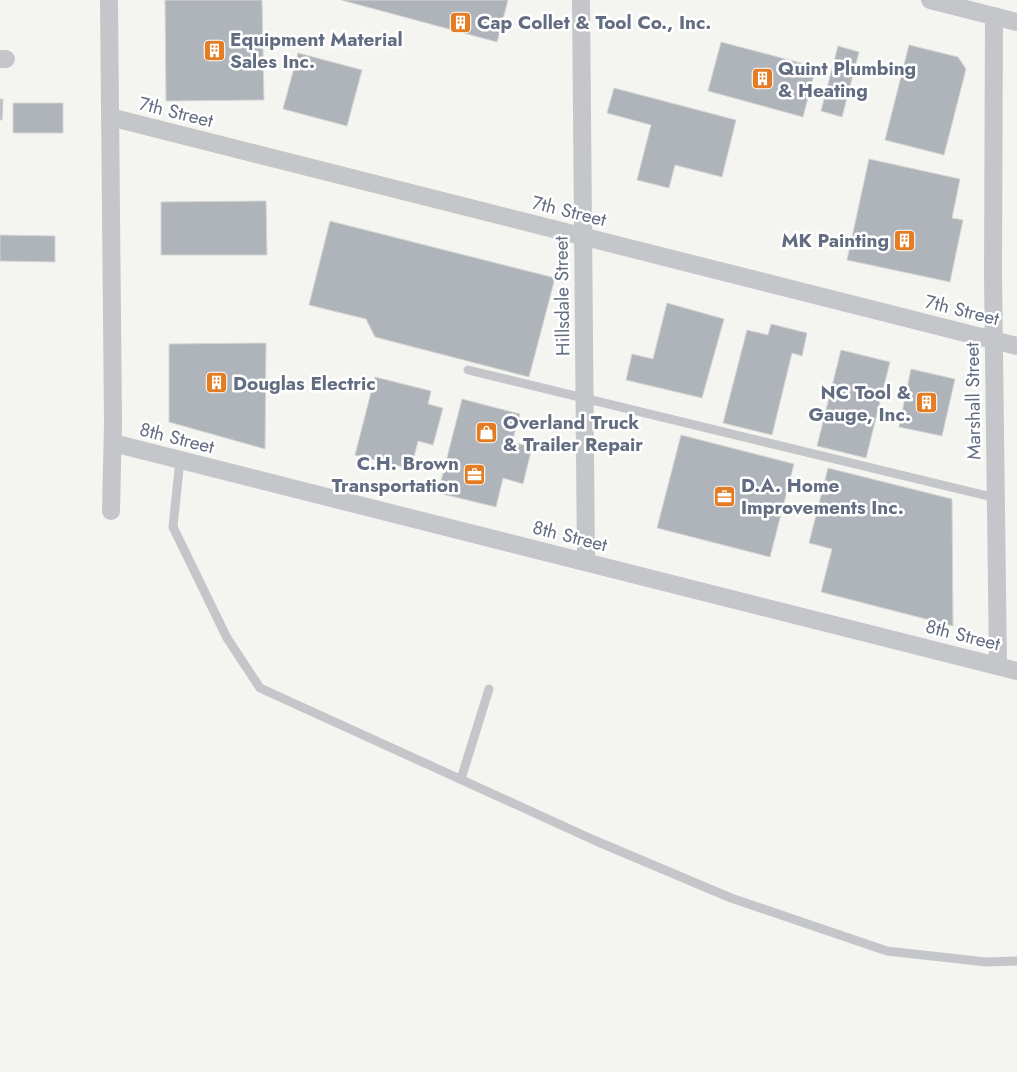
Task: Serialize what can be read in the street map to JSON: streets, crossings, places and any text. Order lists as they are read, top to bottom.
{
  "streets": {
    "street": [
      "7th Street",
      "Hillsdale Street",
      "Marshall Street",
      "8th Street"
    ]
  },
  "crossings": [
    ["7th Street", "Hillsdale Street"],
    ["7th Street", "Marshall Street"],
    ["Hillsdale Street", "8th Street"],
    ["Marshall Street", "8th Street"]
  ],
  "places": {
    "building": [
      "Cap Collet & Tool Co., Inc.",
      "Equipment Material Sales Inc.",
      "Quint Plumbing & Heating",
      "MK Painting",
      "Douglas Electric",
      "NC Tool & Gauge, Inc."
    ],
    "shop": ["Overland Truck & Trailer Repair"],
    "office": ["C.H. Brown Transportation", "D.A. Home Improvements Inc."]
  }
}
